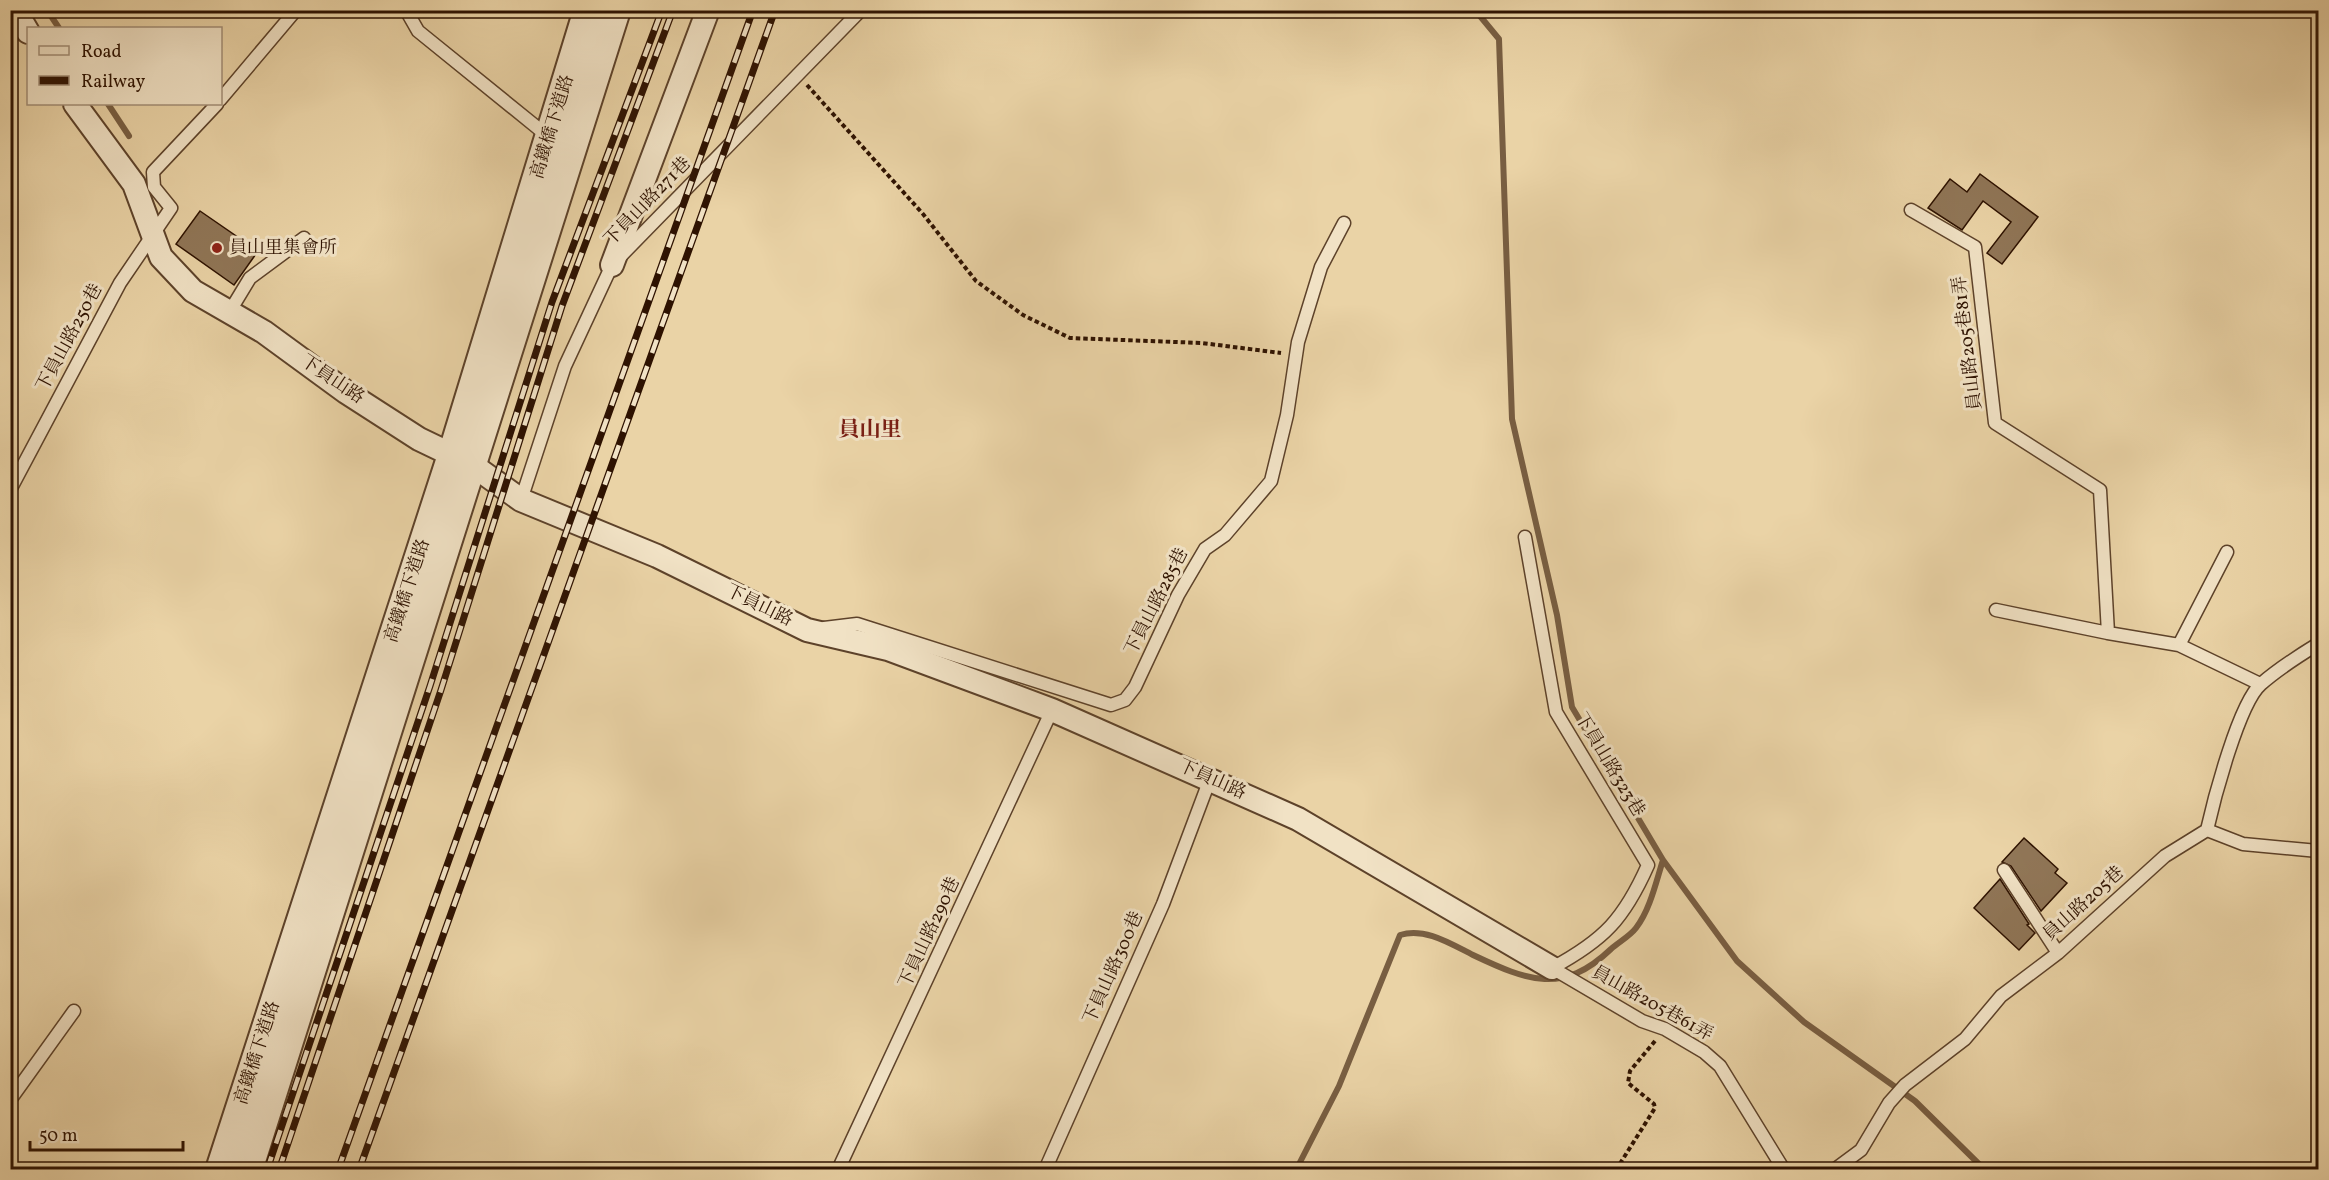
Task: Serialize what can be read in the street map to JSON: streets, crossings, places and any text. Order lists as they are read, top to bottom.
{
  "streets": {
    "street": ["高鐵橋下道路", "下員山路"],
    "lane": [
      "下員山路271巷",
      "下員山路250巷",
      "員山路205巷81弄",
      "下員山路285巷",
      "下員山路323巷",
      "員山路205巷",
      "下員山路290巷",
      "下員山路300巷",
      "員山路205巷61弄"
    ]
  },
  "crossings": [
    ["高鐵橋下道路", "下員山路"],
    ["下員山路271巷", "下員山路"],
    ["下員山路250巷", "下員山路"],
    ["下員山路", "下員山路285巷"],
    ["下員山路", "下員山路323巷"],
    ["下員山路", "下員山路290巷"],
    ["下員山路", "下員山路300巷"],
    ["下員山路", "員山路205巷61弄"],
    ["下員山路323巷", "員山路205巷61弄"]
  ],
  "districts": ["員山里"],
  "places": ["員山里集會所"],
  "legend": ["Road", "Railway"],
  "scale_bar": "50 m"
}
